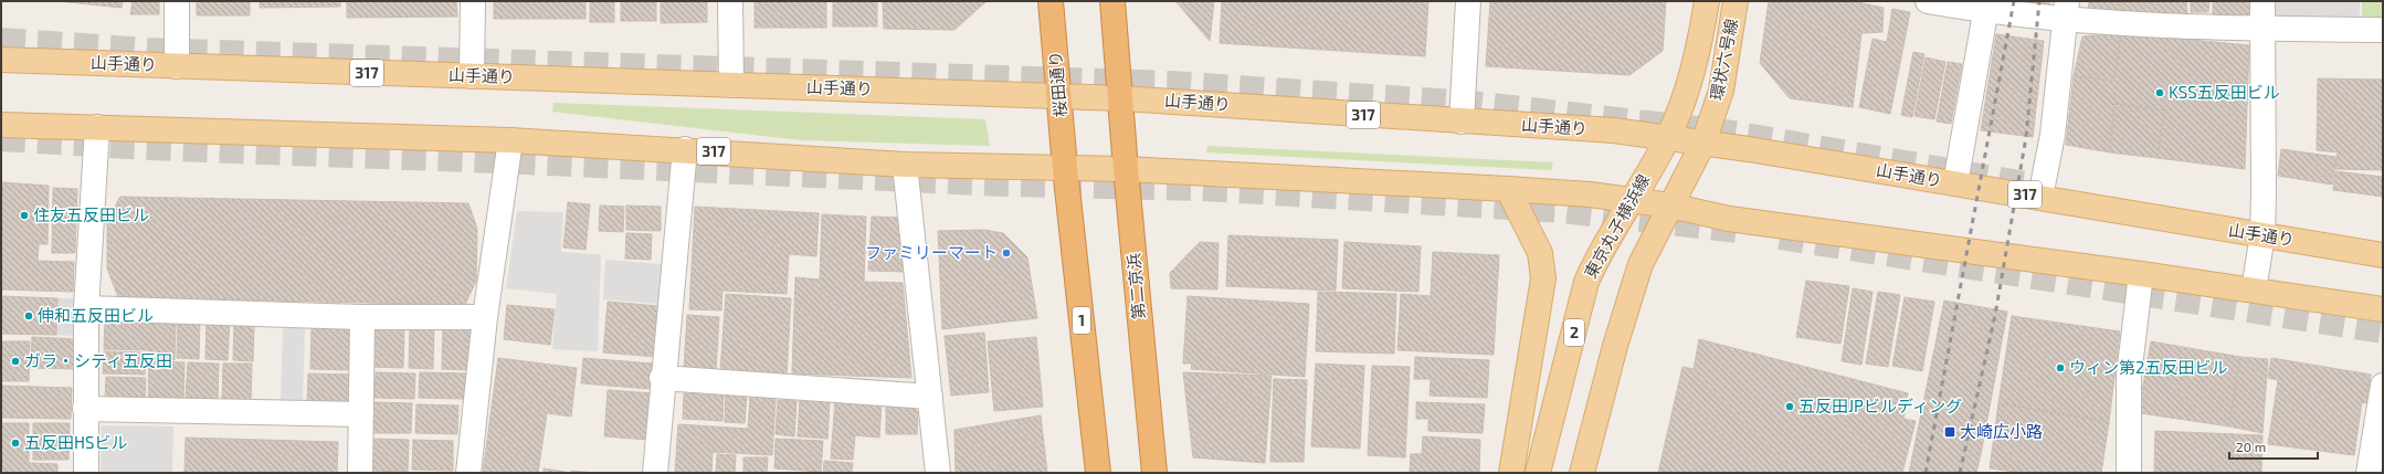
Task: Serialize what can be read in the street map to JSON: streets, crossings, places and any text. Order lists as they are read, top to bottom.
{
  "streets": {
    "highway": ["桜田通り", "第二京浜", "1"],
    "main road": [
      "環状六号線",
      "山手通り",
      "317",
      "東京丸子横浜線",
      "2"
    ]
  },
  "crossings": [
    ["環状六号線", "山手通り"],
    ["環状六号線", "東京丸子横浜線"],
    ["山手通り", "桜田通り"],
    ["山手通り", "東京丸子横浜線"],
    ["山手通り", "第二京浜"],
    ["317", "桜田通り"],
    ["317", "東京丸子横浜線"],
    ["317", "第二京浜"],
    ["317", "1"],
    ["桜田通り", "1"]
  ],
  "places": {
    "other": [
      "KSS五反田ビル",
      "住友五反田ビル",
      "ファミリーマート",
      "伸和五反田ビル",
      "ガラ・シティ五反田",
      "ウィン第2五反田ビル",
      "五反田JPビルディング",
      "五反田HSビル"
    ],
    "transit": ["大崎広小路"]
  },
  "scale_bar": "20 m"
}
